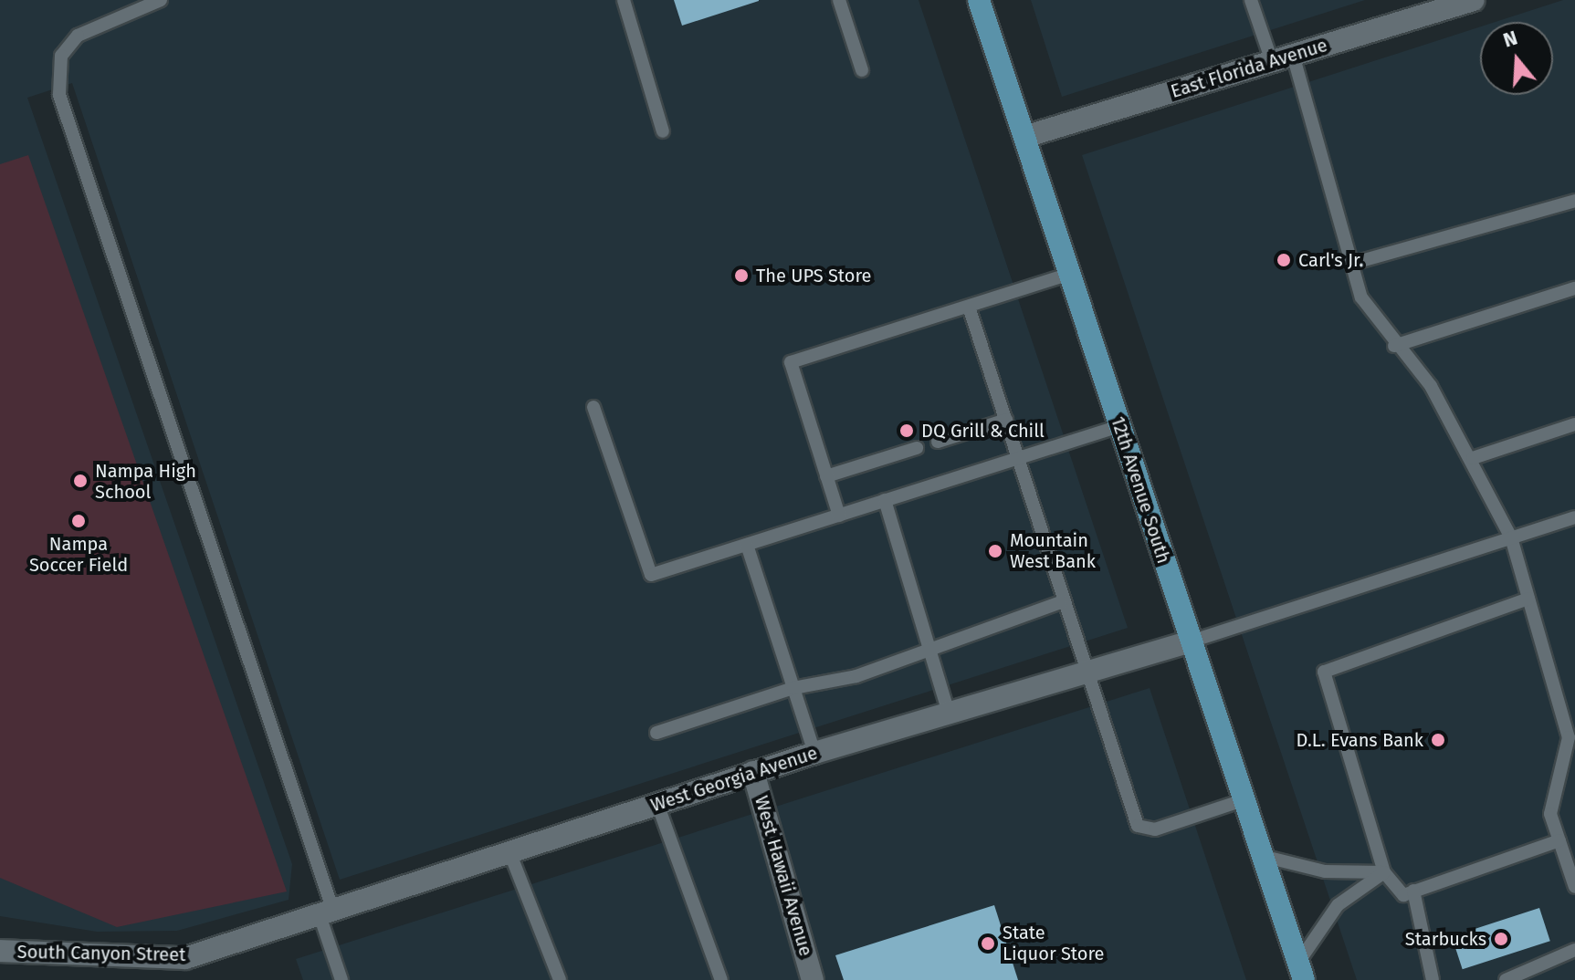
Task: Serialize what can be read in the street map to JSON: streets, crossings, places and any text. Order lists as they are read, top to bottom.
{
  "streets": {
    "main road": ["12th Avenue South"],
    "street": [
      "East Florida Avenue",
      "West Georgia Avenue",
      "West Hawaii Avenue",
      "South Canyon Street"
    ]
  },
  "crossings": [
    ["East Florida Avenue", "12th Avenue South"],
    ["12th Avenue South", "West Georgia Avenue"],
    ["West Georgia Avenue", "West Hawaii Avenue"],
    ["West Georgia Avenue", "South Canyon Street"]
  ],
  "places": [
    "Carl's Jr.",
    "The UPS Store",
    "DQ Grill & Chill",
    "Nampa High School",
    "Nampa Soccer Field",
    "Mountain West Bank",
    "D.L. Evans Bank",
    "Starbucks",
    "State Liquor Store"
  ],
  "north": "top"
}
